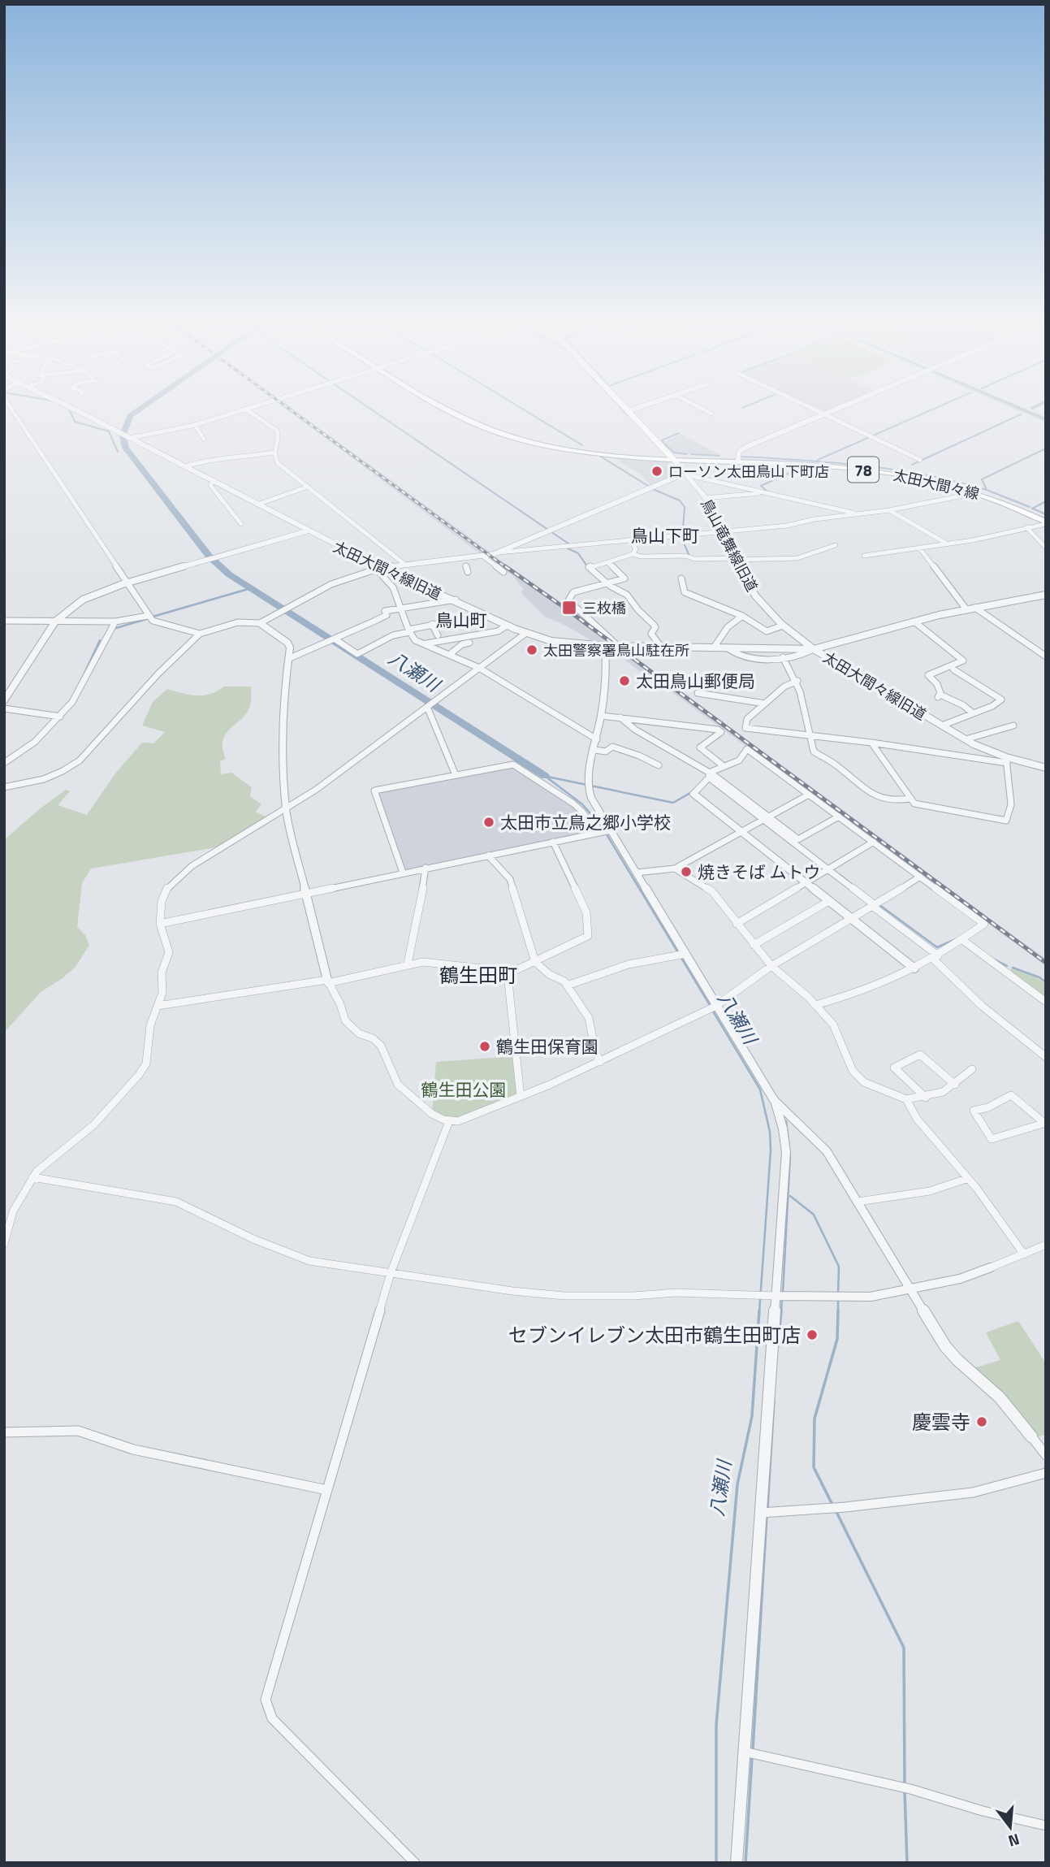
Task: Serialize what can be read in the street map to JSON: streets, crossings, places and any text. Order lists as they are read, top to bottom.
{
  "streets": {
    "main road": ["78", "太田大間々線"],
    "street": ["鳥山竜舞線旧道", "太田大間々線旧道"]
  },
  "crossings": [
    ["太田大間々線", "鳥山竜舞線旧道"],
    ["鳥山竜舞線旧道", "太田大間々線旧道"]
  ],
  "districts": ["鳥山下町", "鳥山町", "鶴生田町"],
  "water": ["八瀬川"],
  "parks": ["鶴生田公園"],
  "places": {
    "other": [
      "ローソン太田鳥山下町店",
      "太田警察署鳥山駐在所",
      "太田鳥山郵便局",
      "太田市立鳥之郷小学校",
      "焼きそば ムトウ",
      "鶴生田保育園",
      "セブンイレブン太田市鶴生田町店",
      "慶雲寺"
    ],
    "transit": ["三枚橋"]
  },
  "north": "bottom"
}
